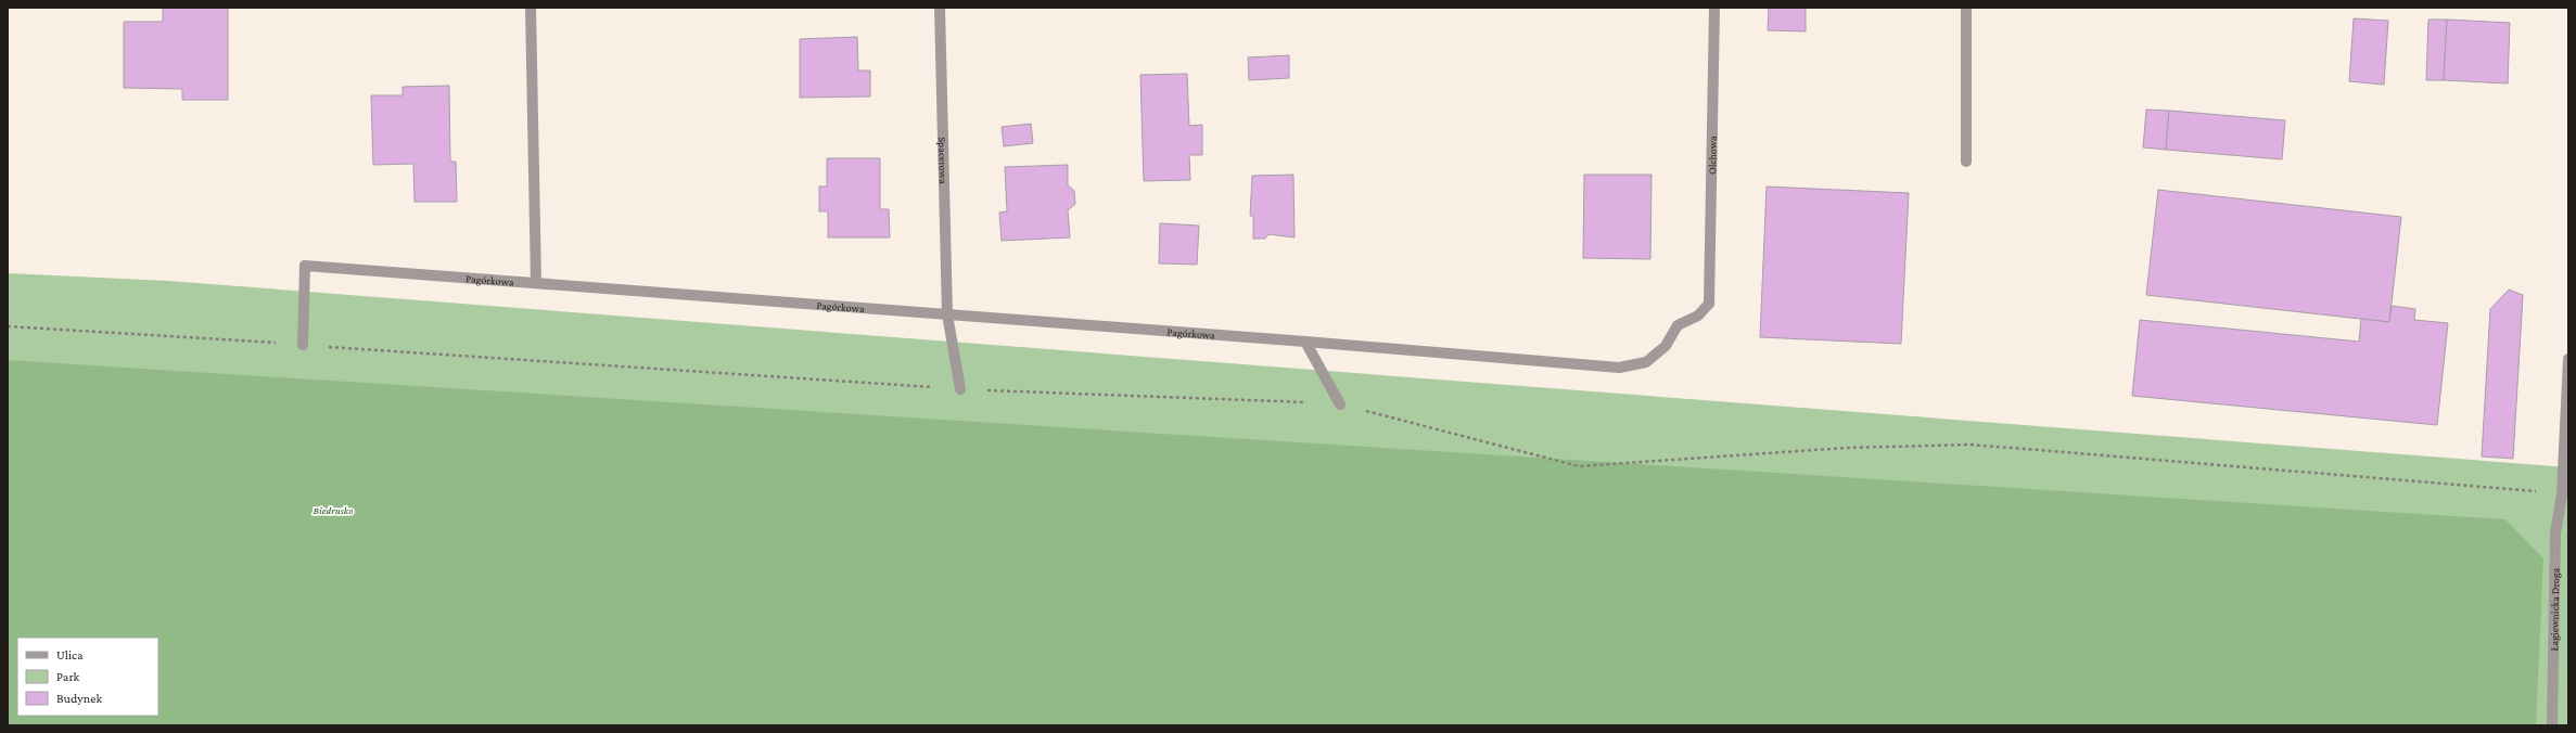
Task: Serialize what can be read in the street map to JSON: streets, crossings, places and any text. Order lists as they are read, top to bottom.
{
  "streets": {
    "street": [
      "Olchowa",
      "Spacerowa",
      "Pagórkowa",
      "Łagiewnicka Droga"
    ]
  },
  "crossings": [
    ["Olchowa", "Pagórkowa"],
    ["Spacerowa", "Pagórkowa"]
  ],
  "parks": ["Biedrusko"],
  "legend": ["Ulica", "Park", "Budynek"]
}
